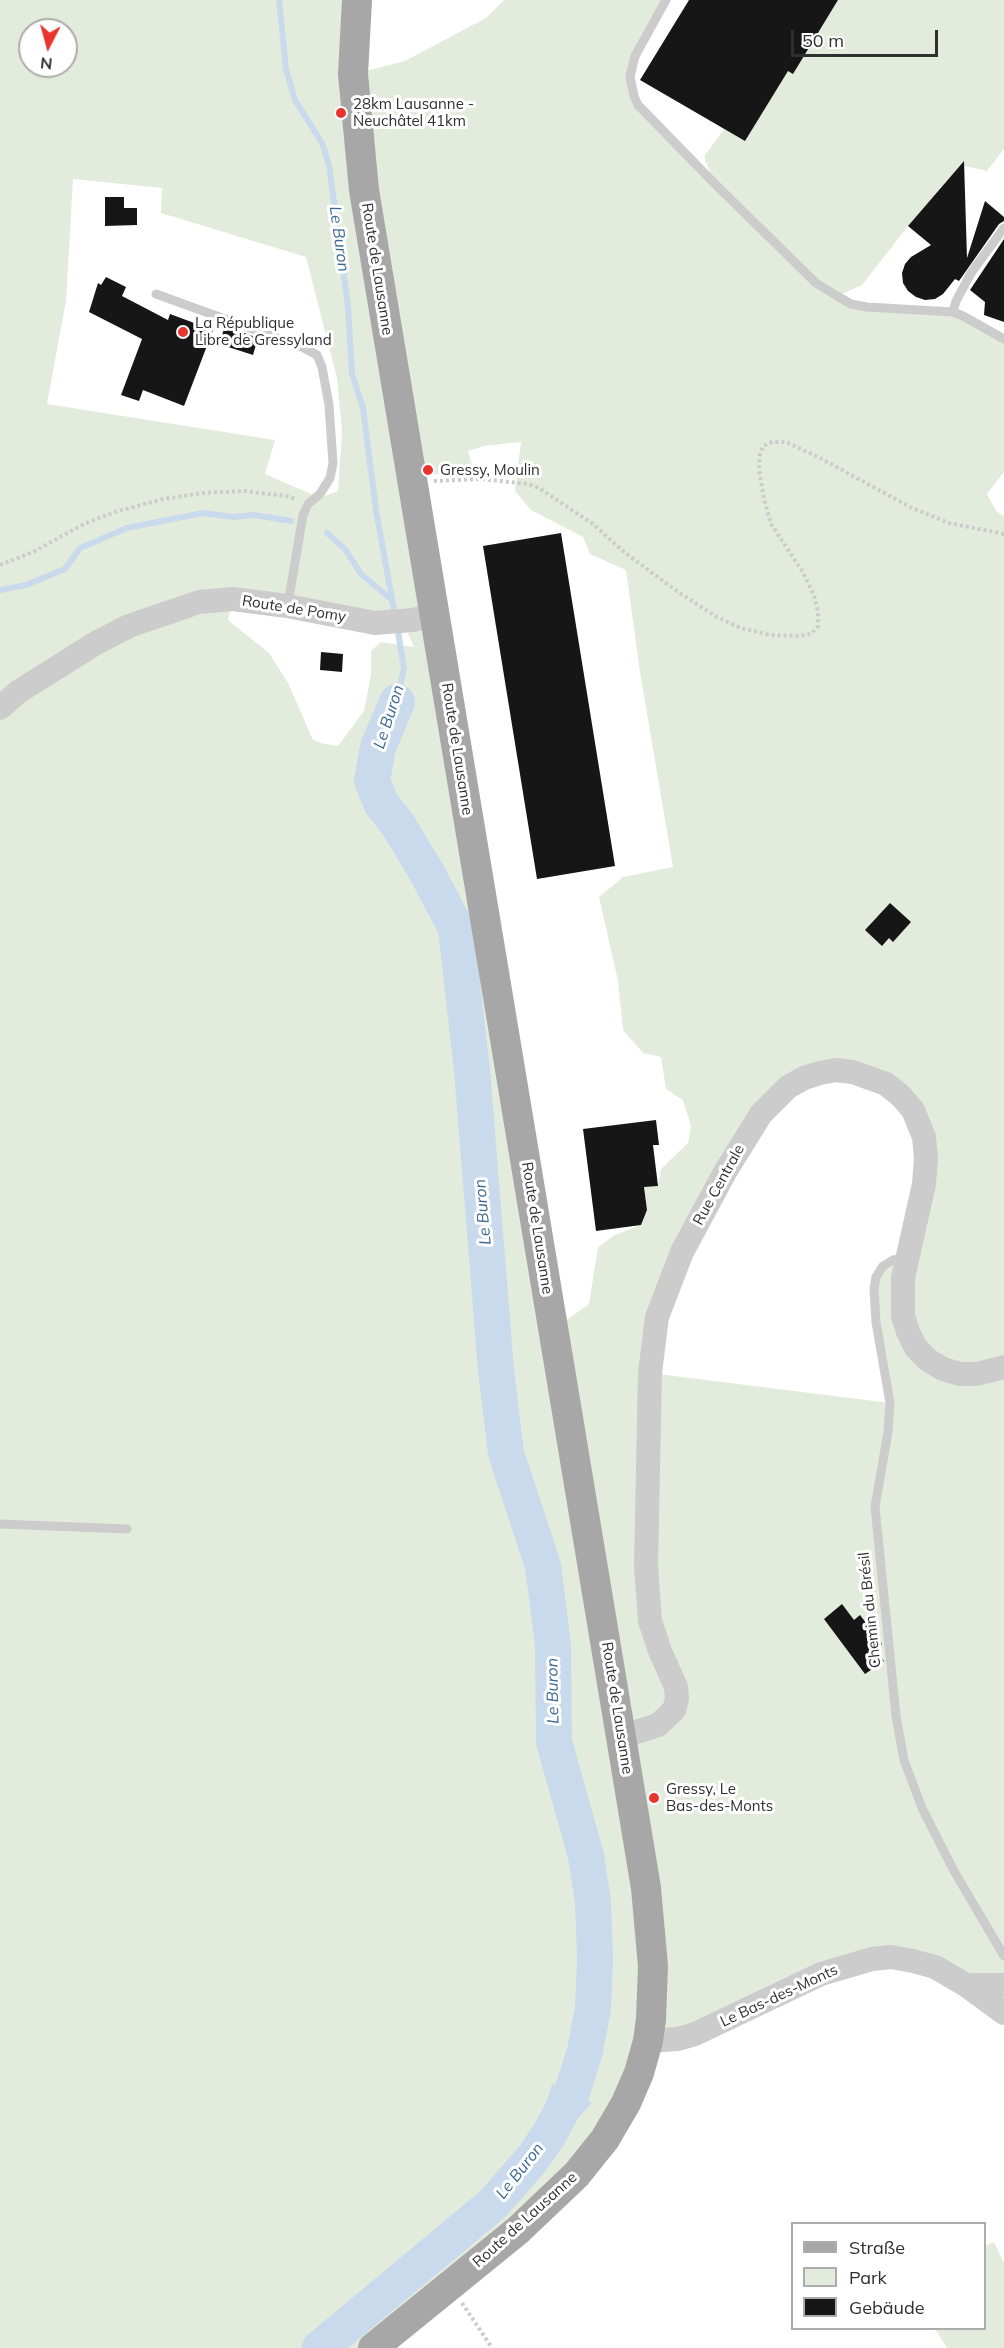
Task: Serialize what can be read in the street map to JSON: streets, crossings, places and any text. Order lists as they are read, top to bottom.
{
  "streets": {
    "main road": ["Route de Lausanne"],
    "street": ["Route de Pomy", "Rue Centrale", "Le Bas-des-Monts"],
    "lane": ["Chemin du Brésil"]
  },
  "crossings": [
    ["Route de Lausanne", "Route de Pomy"],
    ["Route de Lausanne", "Rue Centrale"],
    ["Route de Lausanne", "Le Bas-des-Monts"],
    ["Rue Centrale", "Chemin du Brésil"]
  ],
  "water": ["Le Buron"],
  "places": [
    "28km Lausanne - Neuchâtel 41km",
    "La République Libre de Gressyland",
    "Gressy, Moulin",
    "Gressy, Le Bas-des-Monts"
  ],
  "legend": ["Straße", "Park", "Gebäude"],
  "scale_bar": "50 m",
  "north": "bottom"
}
